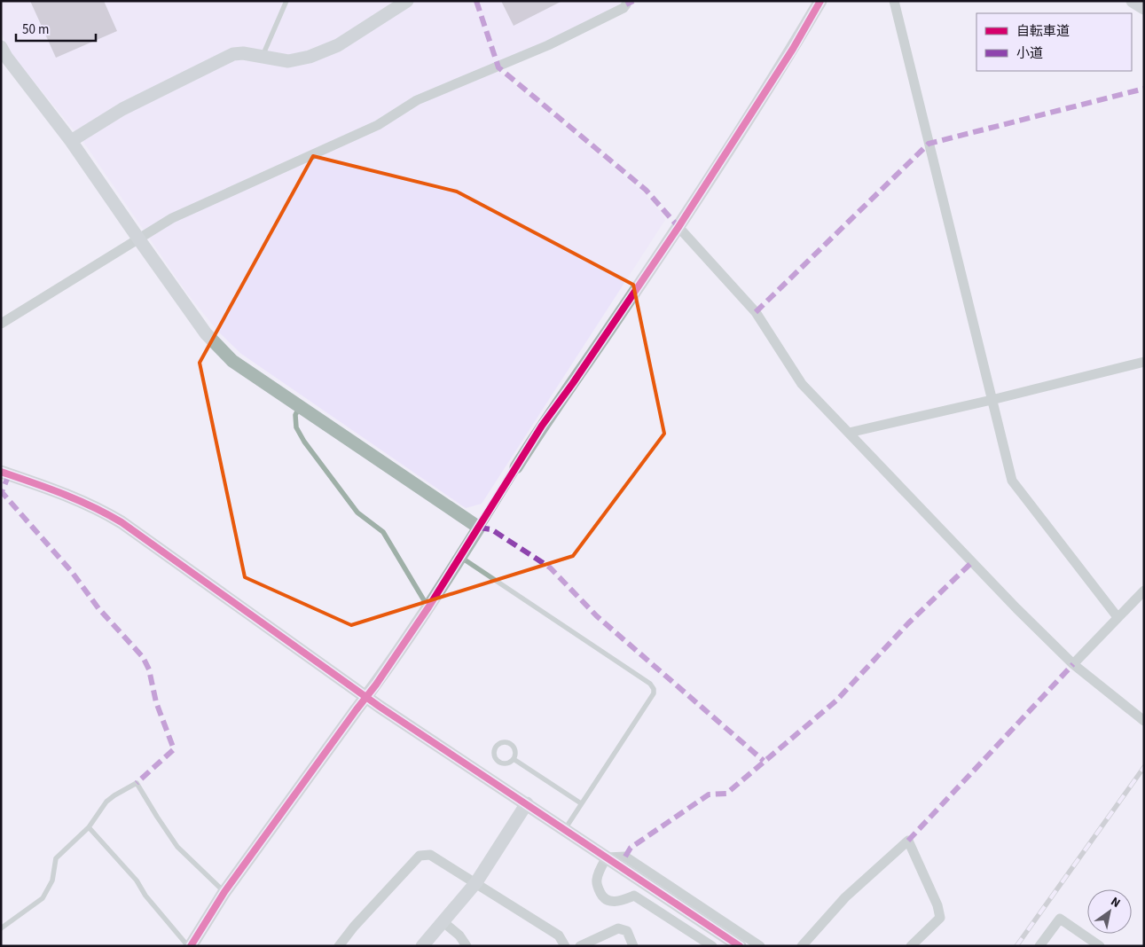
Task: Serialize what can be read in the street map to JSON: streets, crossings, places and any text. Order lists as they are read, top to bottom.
{
  "legend": ["自転車道", "小道"],
  "scale_bar": "50 m",
  "north": "top right"
}
